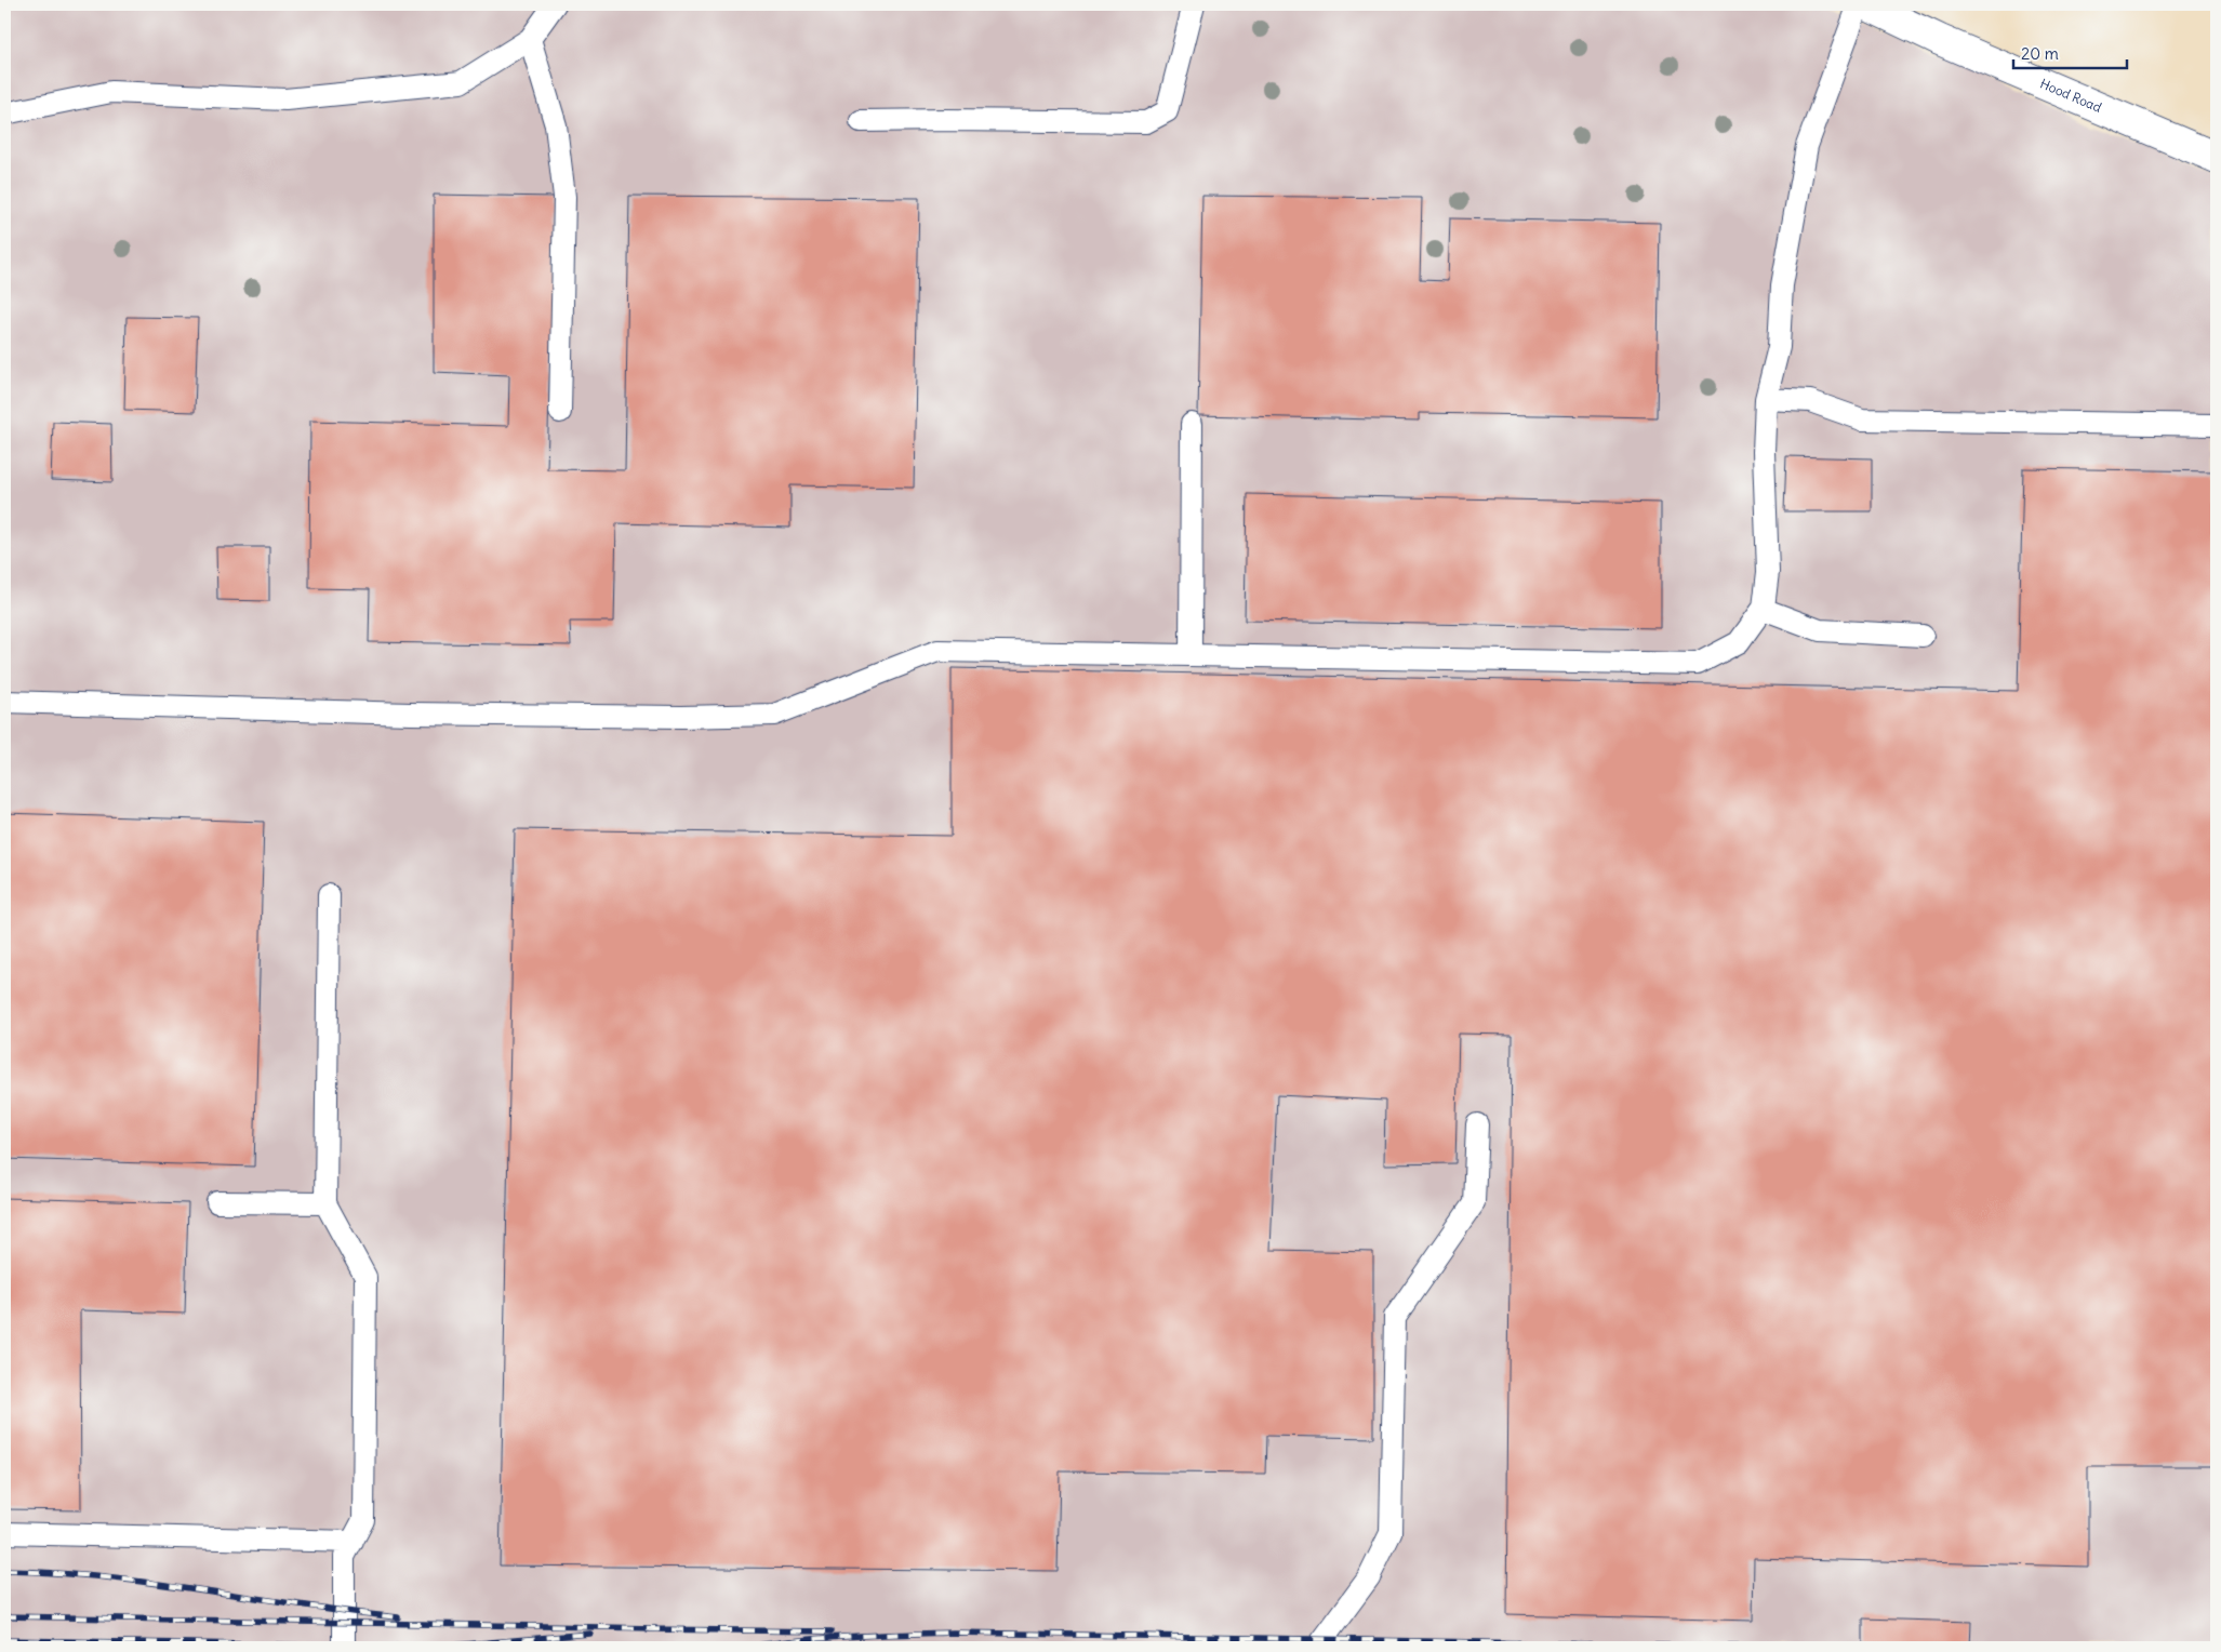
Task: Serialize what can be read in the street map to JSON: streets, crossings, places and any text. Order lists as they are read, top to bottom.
{
  "streets": {
    "street": ["Hood Road"]
  },
  "scale_bar": "20 m"
}
